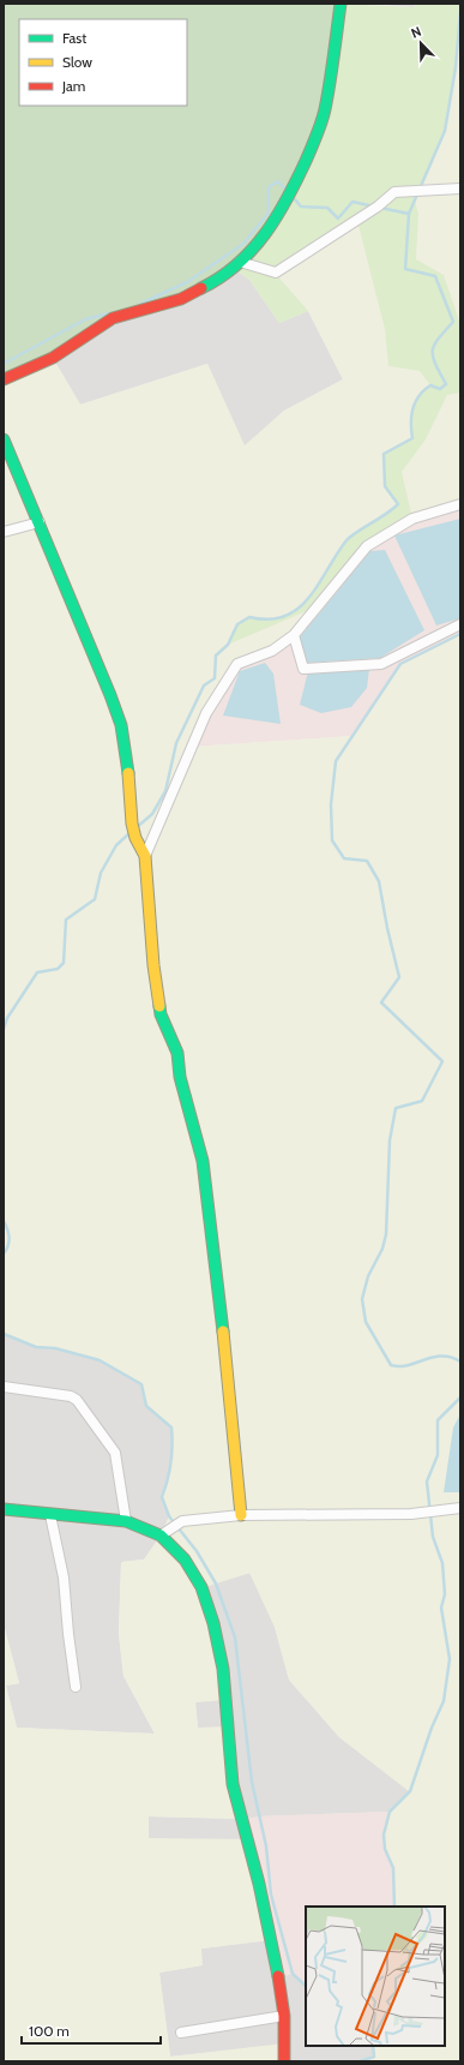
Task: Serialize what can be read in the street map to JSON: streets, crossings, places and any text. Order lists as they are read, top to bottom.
{
  "legend": ["Fast", "Slow", "Jam"],
  "scale_bar": "100 m",
  "north": "top left"
}
